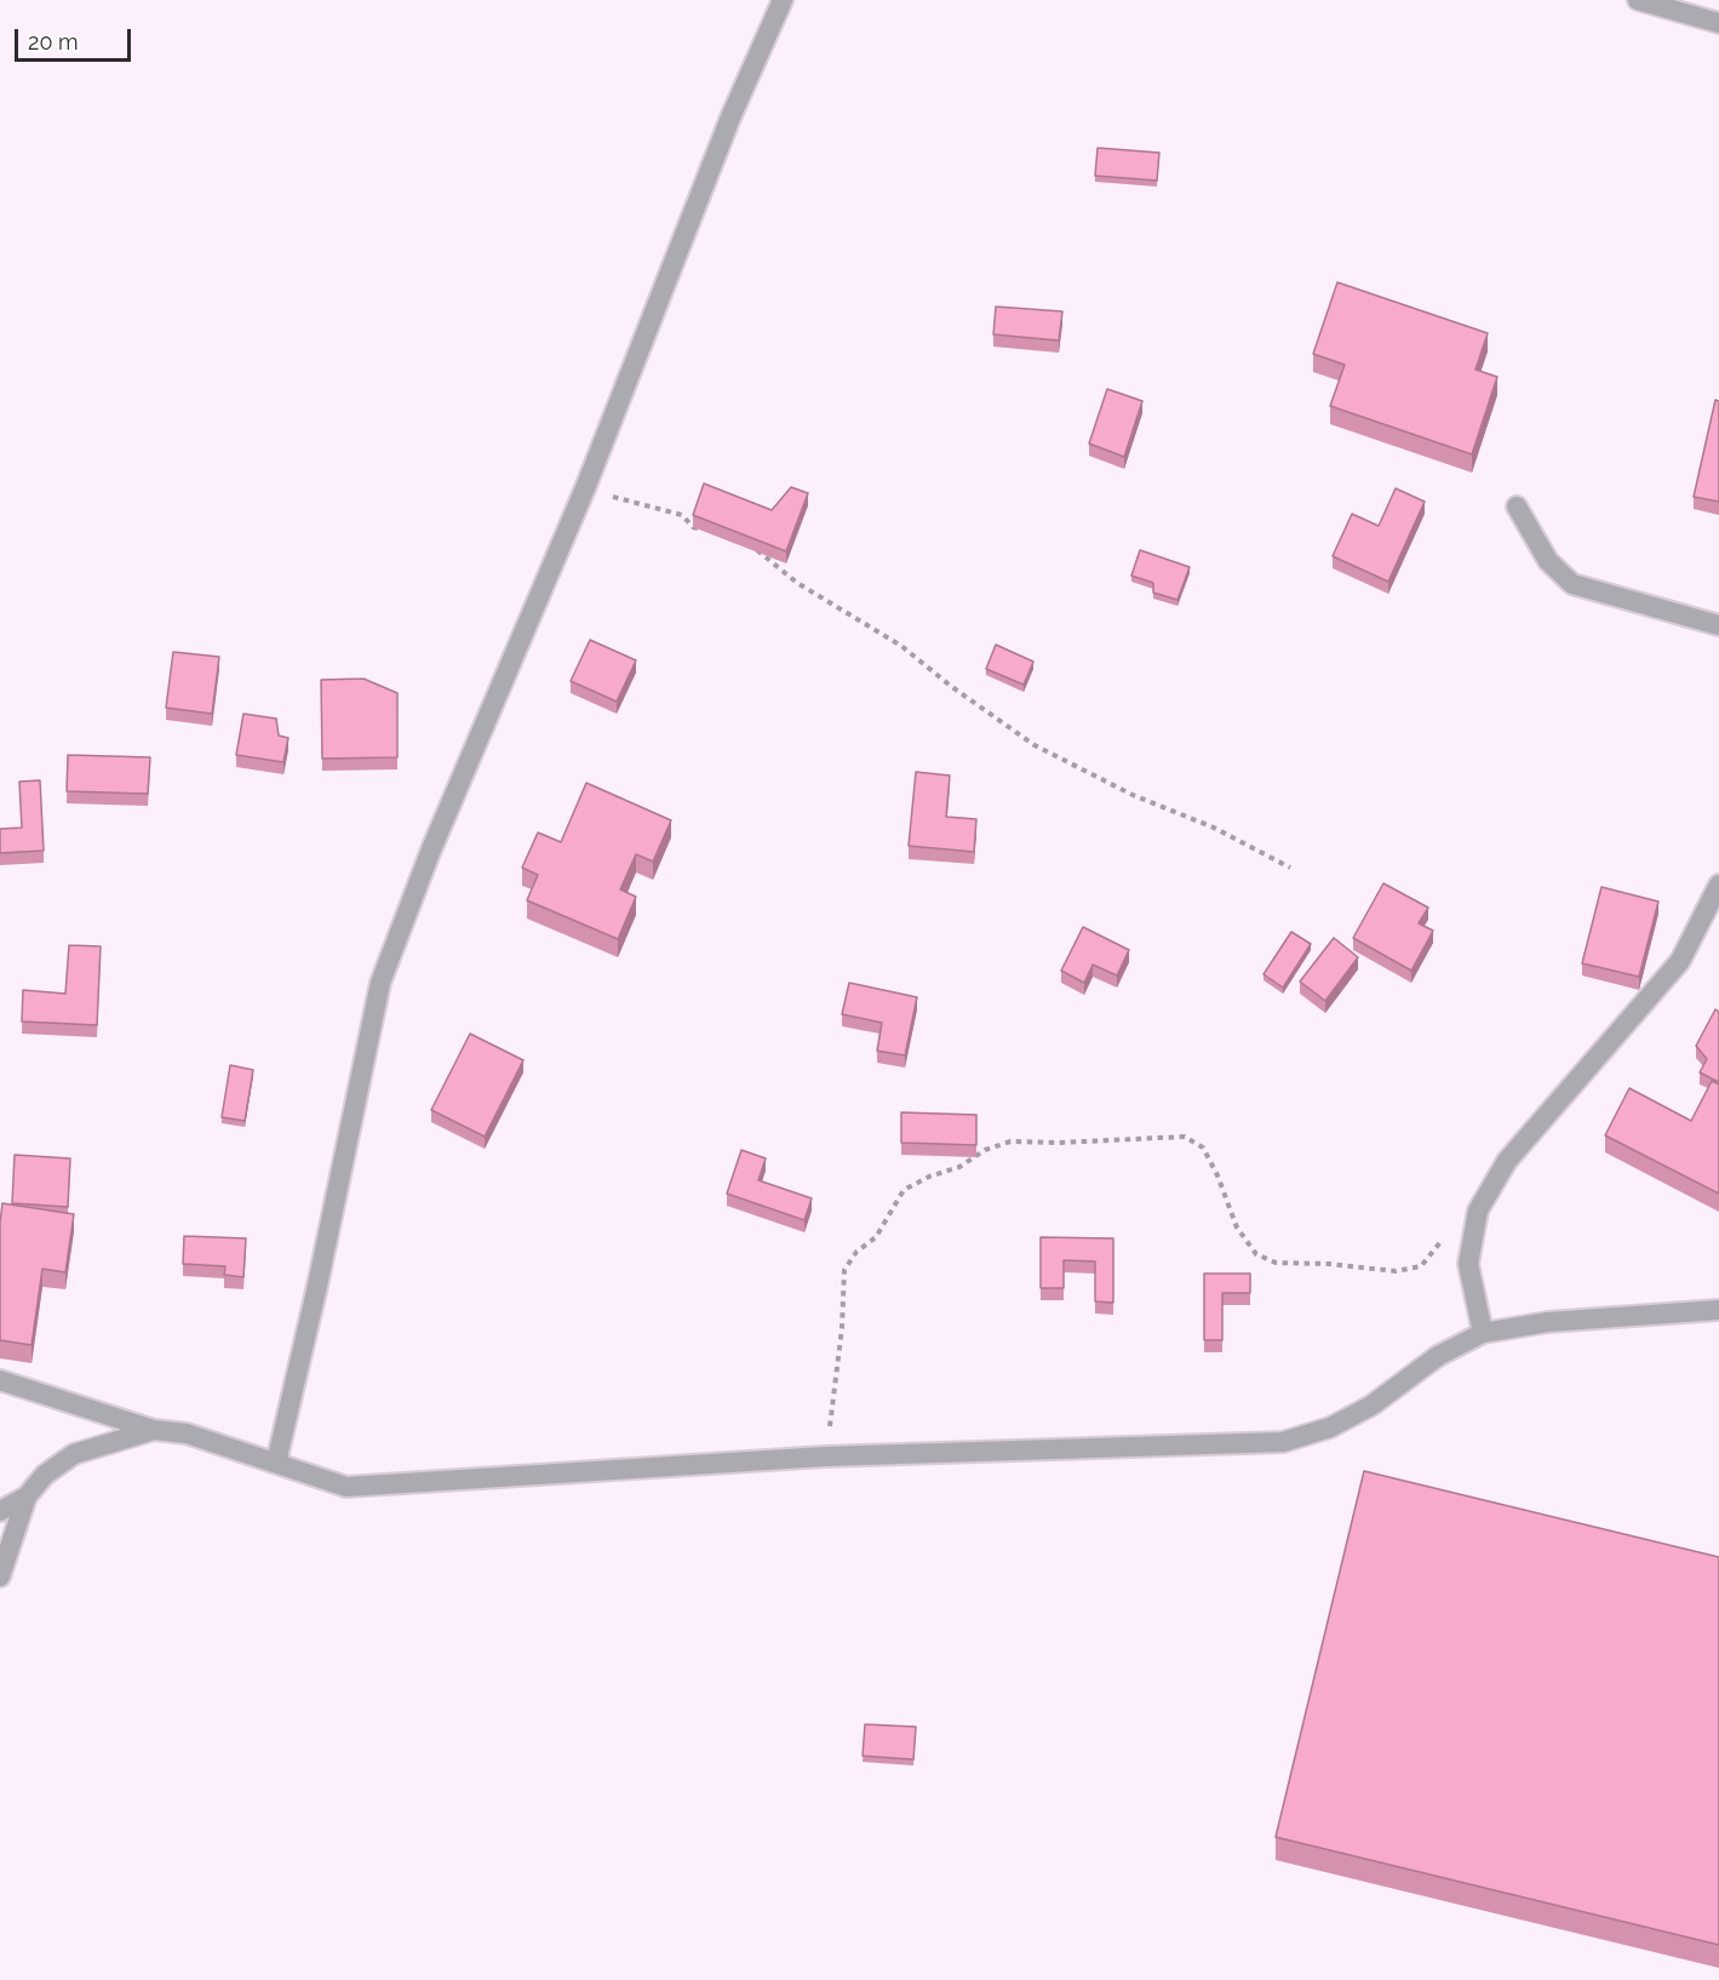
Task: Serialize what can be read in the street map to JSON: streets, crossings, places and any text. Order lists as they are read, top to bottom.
{
  "scale_bar": "20 m"
}
